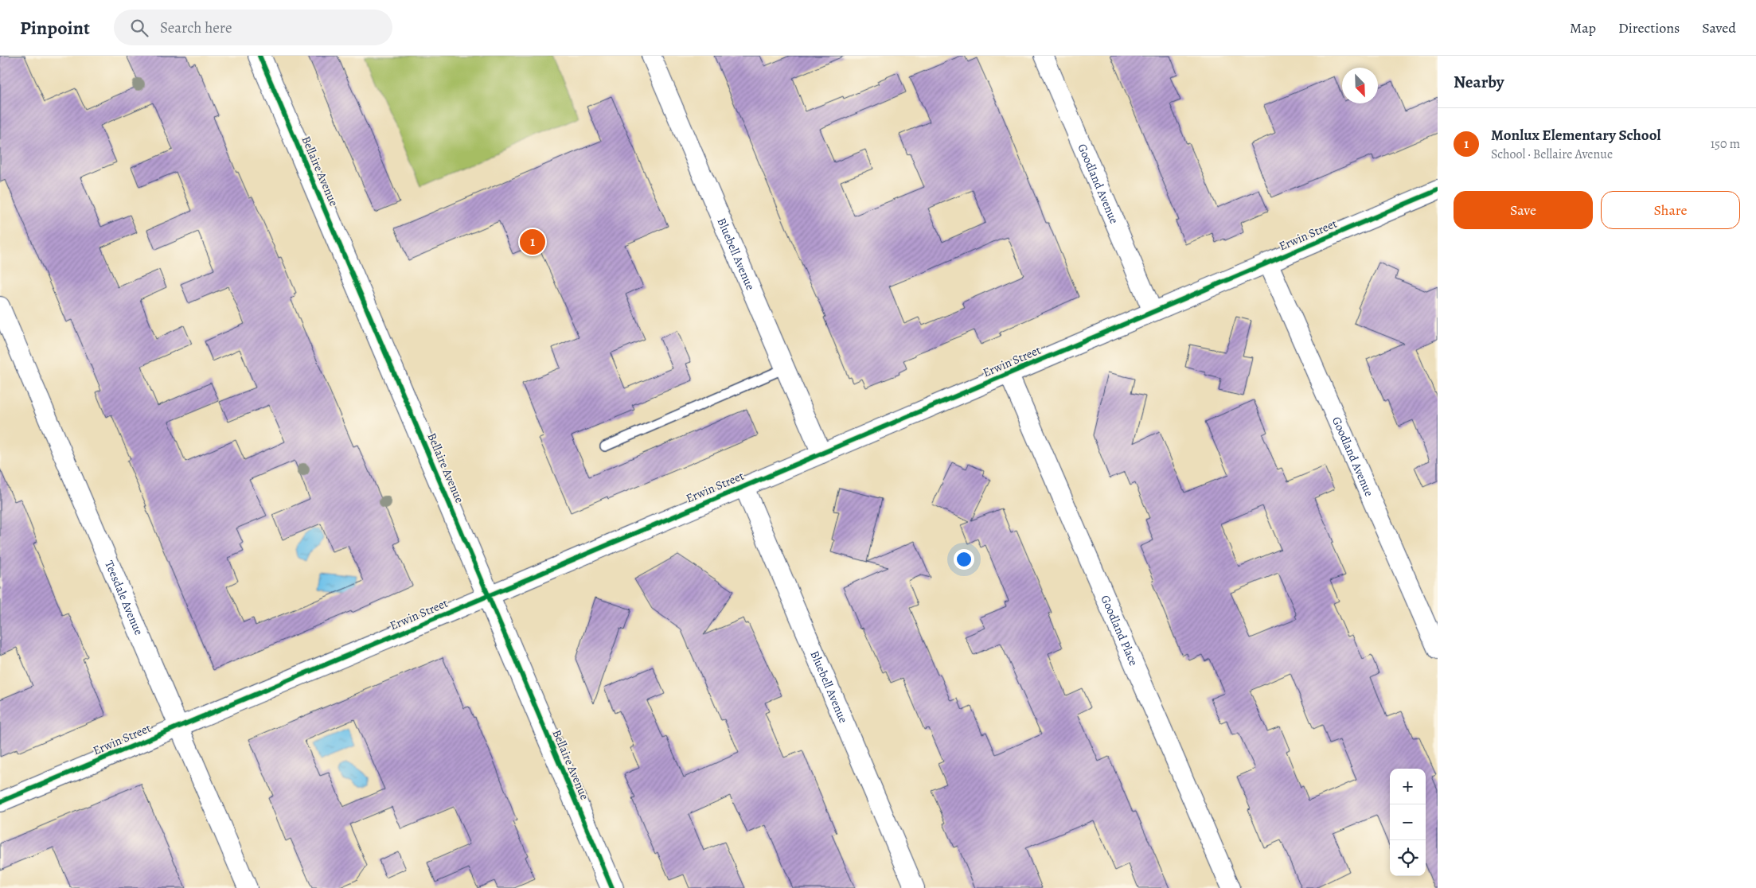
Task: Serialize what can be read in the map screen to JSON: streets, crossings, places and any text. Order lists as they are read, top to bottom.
{
  "streets": {
    "street": [
      "Bellaire Avenue",
      "Goodland Avenue",
      "Erwin Street",
      "Bluebell Avenue",
      "Teesdale Avenue",
      "Goodland Place"
    ]
  },
  "crossings": [
    ["Bellaire Avenue", "Erwin Street"],
    ["Goodland Avenue", "Erwin Street"],
    ["Erwin Street", "Bluebell Avenue"],
    ["Erwin Street", "Teesdale Avenue"],
    ["Erwin Street", "Goodland Place"]
  ],
  "north": "bottom right",
  "page": {
    "header": "Pinpoint",
    "search": "Search here",
    "nav": ["Map", "Directions", "Saved"],
    "heading": "Nearby",
    "list": [
      {
        "mark": "1",
        "name": "Monlux Elementary School",
        "note": "School · Bellaire Avenue",
        "value": "150 m"
      }
    ],
    "buttons": ["Save", "Share"],
    "pins": "1",
    "map_buttons": ["+", "−"]
  }
}
